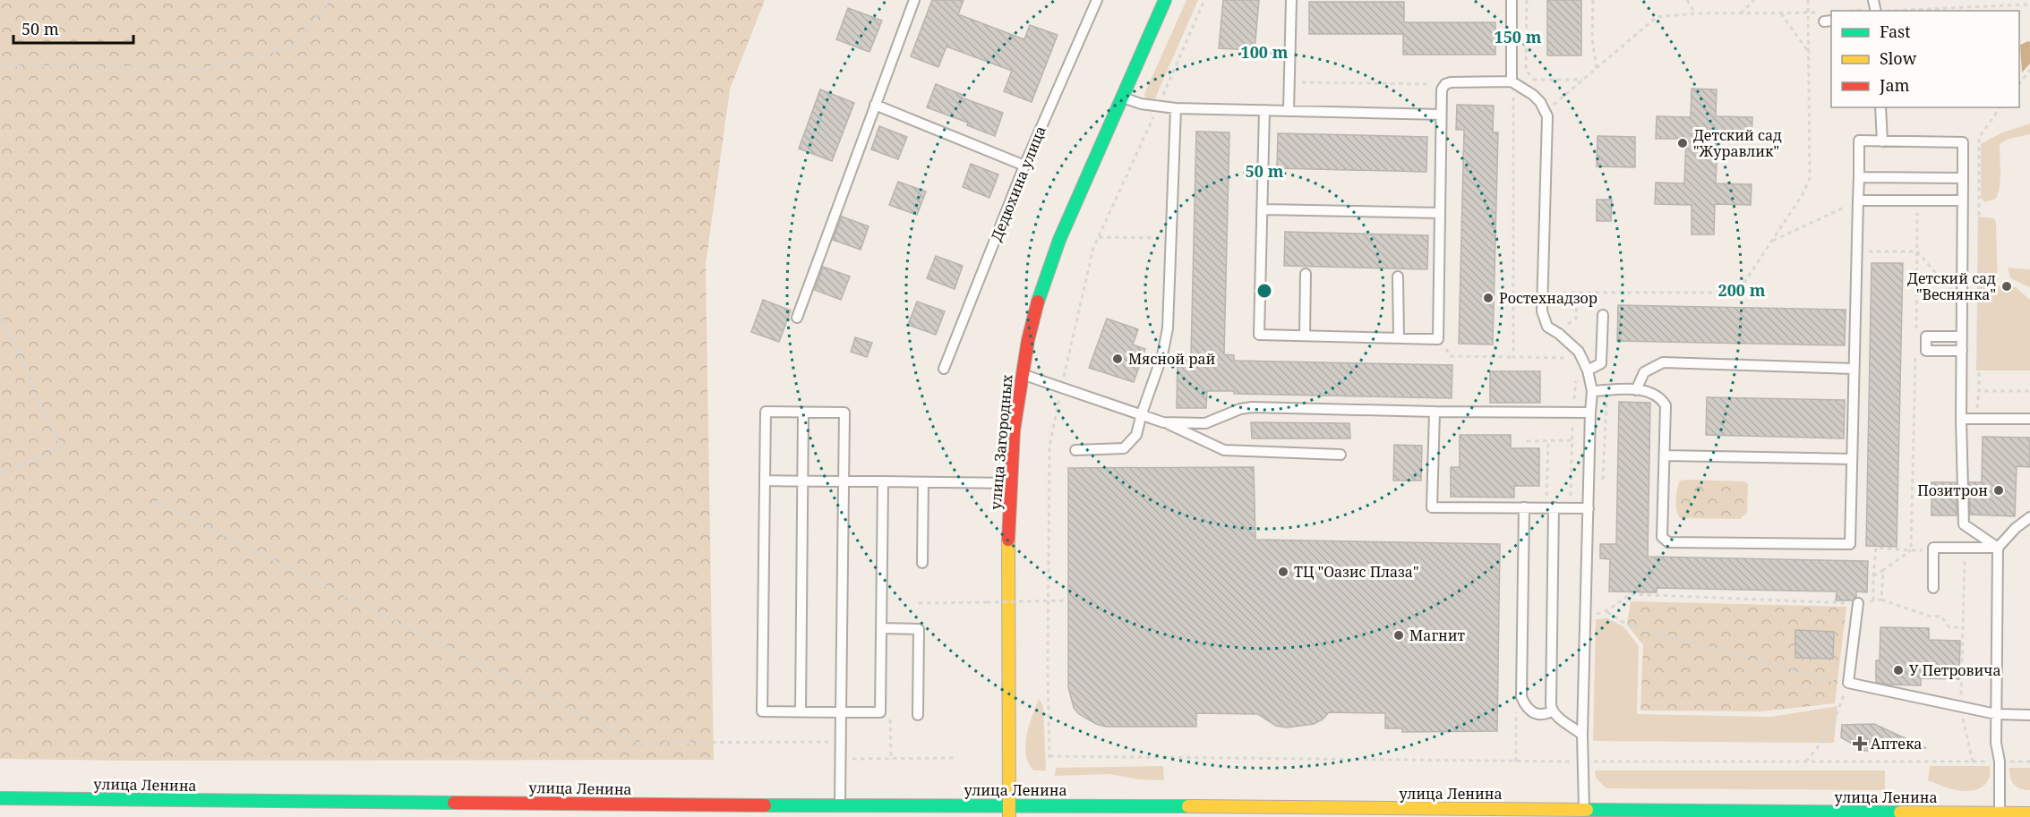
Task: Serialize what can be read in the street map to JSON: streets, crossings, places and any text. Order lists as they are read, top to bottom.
{
  "streets": {
    "main road": ["улица Загородных", "улица Ленина"],
    "lane": ["Дедюхина улица"]
  },
  "crossings": [
    ["улица Загородных", "улица Ленина"]
  ],
  "places": {
    "other": [
      "Детский сад \"Журавлик\"",
      "Детский сад \"Веснянка\"",
      "Ростехнадзор",
      "Мясной рай",
      "Позитрон",
      "ТЦ \"Оазис Плаза\"",
      "Магнит",
      "У Петровича"
    ],
    "health": ["Аптека"]
  },
  "legend": ["Fast", "Slow", "Jam"],
  "scale_bar": "50 m",
  "rings": [
    "150 m",
    "100 m",
    "50 m",
    "200 m"
  ]
}
